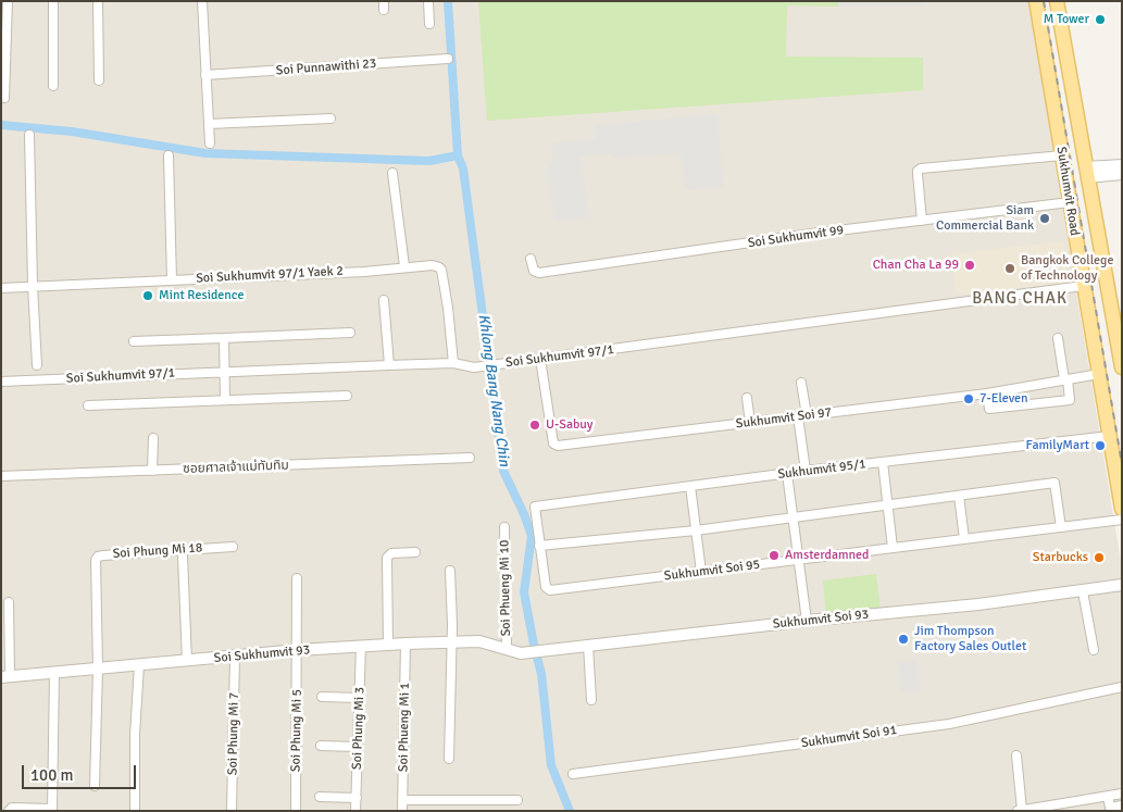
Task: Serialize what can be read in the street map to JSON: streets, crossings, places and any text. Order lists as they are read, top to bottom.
{
  "streets": {
    "main road": ["Sukhumvit Road"],
    "street": [
      "Soi Punnawithi 23",
      "Soi Sukhumvit 99",
      "Soi Sukhumvit 97/1 Yaek 2",
      "Soi Sukhumvit 97/1",
      "Sukhumvit Soi 97",
      "ซอยศาลเจ้าแม่ทับทิม",
      "Sukhumvit 95/1",
      "Soi Phung Mi 18",
      "Sukhumvit Soi 95",
      "Soi Phueng Mi 10",
      "Sukhumvit Soi 93",
      "Soi Sukhumvit 93",
      "Soi Phueng Mi 1",
      "Soi Phung Mi 3",
      "Soi Phung Mi 5",
      "Soi Phung Mi 7",
      "Sukhumvit Soi 91"
    ]
  },
  "crossings": [
    ["Sukhumvit Road", "Soi Sukhumvit 99"],
    ["Sukhumvit Road", "Soi Sukhumvit 97/1"],
    ["Sukhumvit Road", "Sukhumvit Soi 97"],
    ["Sukhumvit Road", "Sukhumvit 95/1"],
    ["Soi Sukhumvit 97/1 Yaek 2", "Soi Sukhumvit 97/1"],
    ["Soi Sukhumvit 97/1", "Sukhumvit Soi 97"],
    ["Sukhumvit 95/1", "Sukhumvit Soi 95"],
    ["Soi Phung Mi 18", "Soi Sukhumvit 93"],
    ["Soi Phueng Mi 10", "Soi Sukhumvit 93"],
    ["Sukhumvit Soi 93", "Soi Sukhumvit 93"],
    ["Soi Sukhumvit 93", "Soi Phueng Mi 1"],
    ["Soi Sukhumvit 93", "Soi Phung Mi 3"],
    ["Soi Sukhumvit 93", "Soi Phung Mi 5"],
    ["Soi Sukhumvit 93", "Soi Phung Mi 7"]
  ],
  "districts": ["BANG CHAK"],
  "water": ["Khlong Bang Nang Chin"],
  "places": [
    "M Tower",
    "Siam Commercial Bank",
    "Chan Cha La 99",
    "Bangkok College of Technology",
    "Mint Residence",
    "7-Eleven",
    "U-Sabuy",
    "FamilyMart",
    "Amsterdamned",
    "Starbucks",
    "Jim Thompson Factory Sales Outlet"
  ],
  "scale_bar": "100 m"
}
